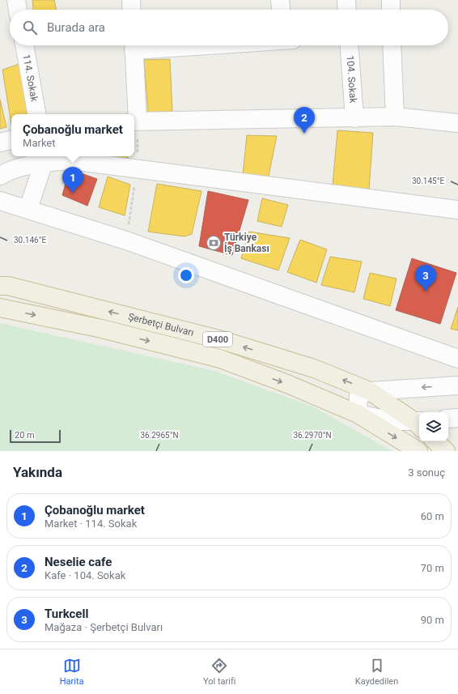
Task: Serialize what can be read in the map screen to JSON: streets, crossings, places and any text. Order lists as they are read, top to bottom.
{
  "streets": {
    "highway": ["Şerbetçi Bulvarı", "D400"],
    "street": ["114. Sokak", "104. Sokak"]
  },
  "places": {
    "bank": ["Türkiye İş Bankası"]
  },
  "scale_bar": "20 m",
  "page": {
    "search": "Burada ara",
    "pins": ["2", "1", "3"],
    "popup": ["Çobanoğlu market", "Market"],
    "scale": "20 m",
    "heading": ["Yakında", "3 sonuç"],
    "list": [
      {
        "mark": "1",
        "name": "Çobanoğlu market",
        "note": "Market · 114. Sokak",
        "value": "60 m"
      },
      {
        "mark": "2",
        "name": "Neselie cafe",
        "note": "Kafe · 104. Sokak",
        "value": "70 m"
      },
      {
        "mark": "3",
        "name": "Turkcell",
        "note": "Mağaza · Şerbetçi Bulvarı",
        "value": "90 m"
      }
    ],
    "nav": ["Harita", "Yol tarifi", "Kaydedilen"]
  },
  "coordinates": [
    "30.145°E",
    "30.146°E",
    "36.2965°N",
    "36.2970°N"
  ]
}
